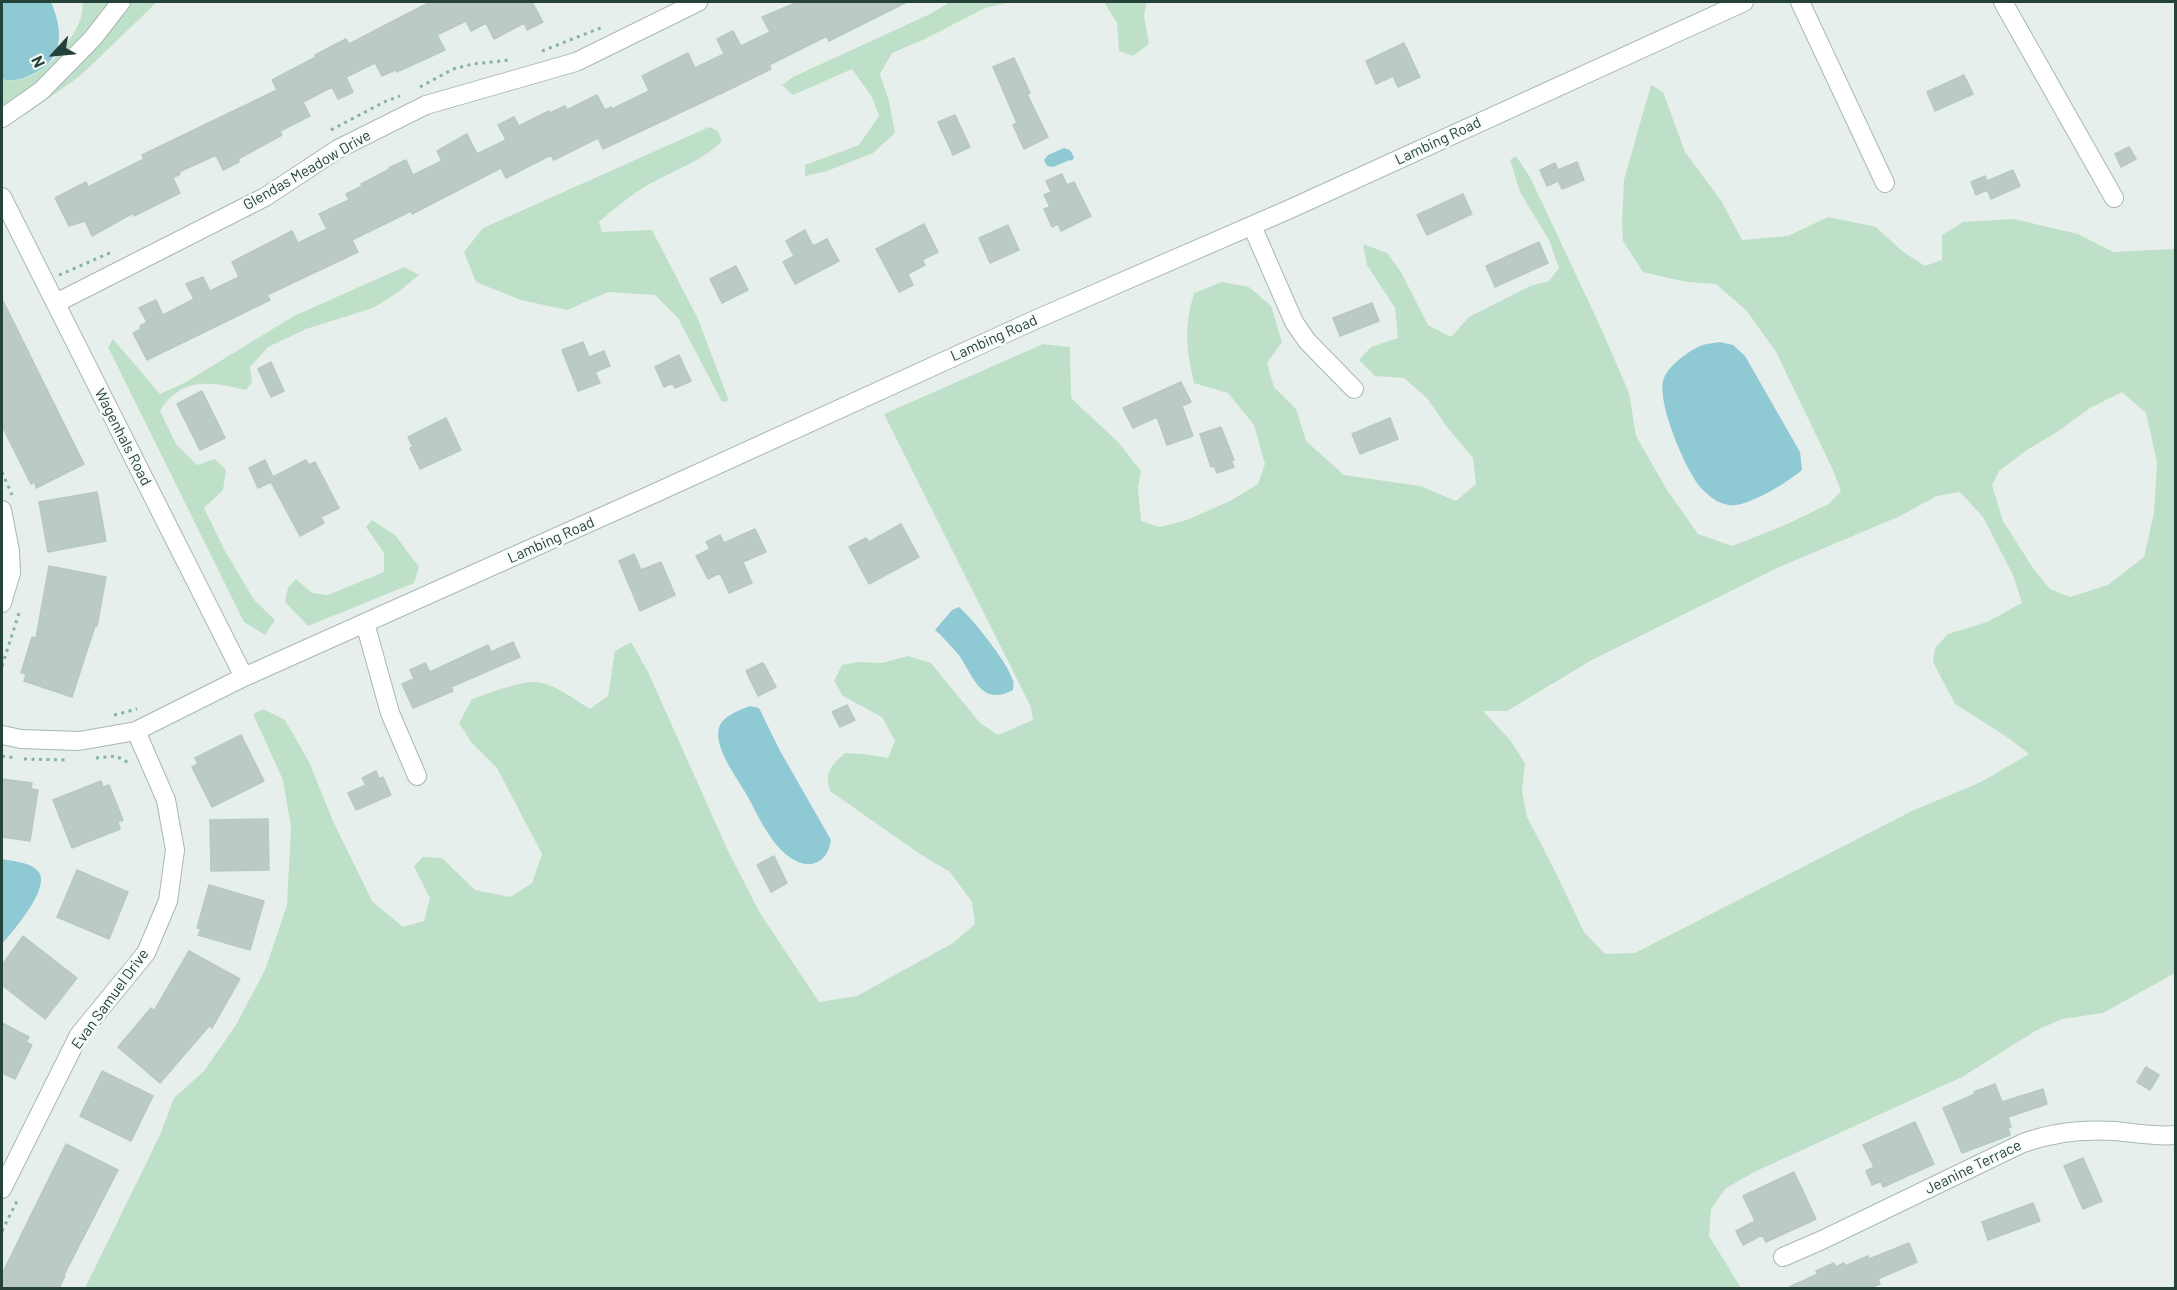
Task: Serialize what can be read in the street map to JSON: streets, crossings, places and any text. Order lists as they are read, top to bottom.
{
  "streets": {
    "street": [
      "Lambing Road",
      "Glendas Meadow Drive",
      "Wagenhals Road",
      "Evan Samuel Drive",
      "Jeanine Terrace"
    ]
  },
  "crossings": [
    ["Lambing Road", "Wagenhals Road"],
    ["Lambing Road", "Evan Samuel Drive"],
    ["Glendas Meadow Drive", "Wagenhals Road"]
  ],
  "north": "bottom left"
}
